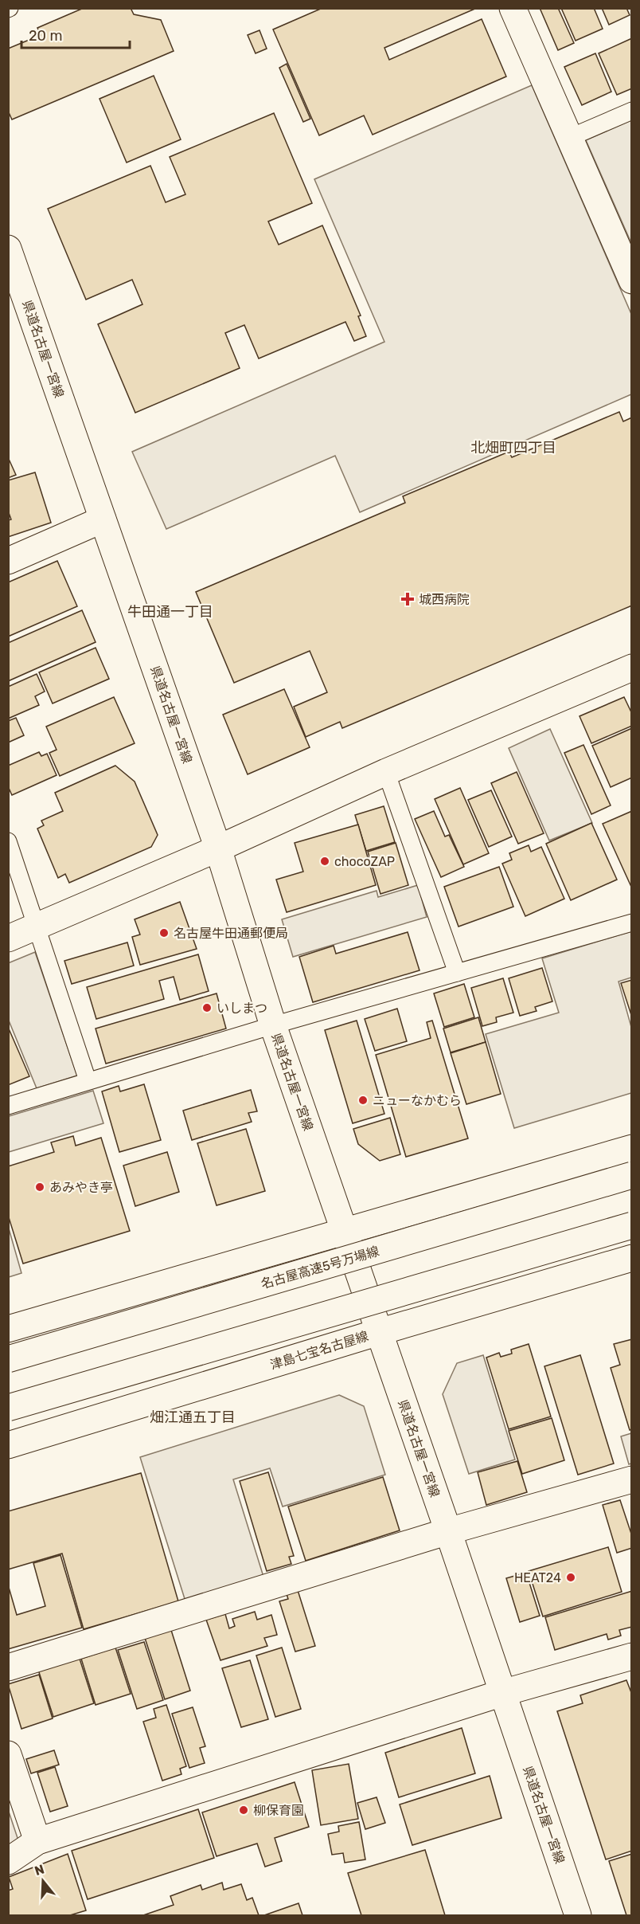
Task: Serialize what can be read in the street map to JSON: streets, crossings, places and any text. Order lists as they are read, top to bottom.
{
  "streets": {
    "main road": ["県道名古屋一宮線", "名古屋高速5号万場線", "津島七宝名古屋線"]
  },
  "crossings": [
    ["県道名古屋一宮線", "津島七宝名古屋線"]
  ],
  "districts": ["北畑町四丁目", "牛田通一丁目", "畑江通五丁目"],
  "places": {
    "health": ["城西病院"],
    "other": [
      "chocoZAP",
      "名古屋牛田通郵便局",
      "いしまつ",
      "ニューなかむら",
      "あみやき亭",
      "HEAT24",
      "柳保育園"
    ]
  },
  "scale_bar": "20 m",
  "north": "top"
}
